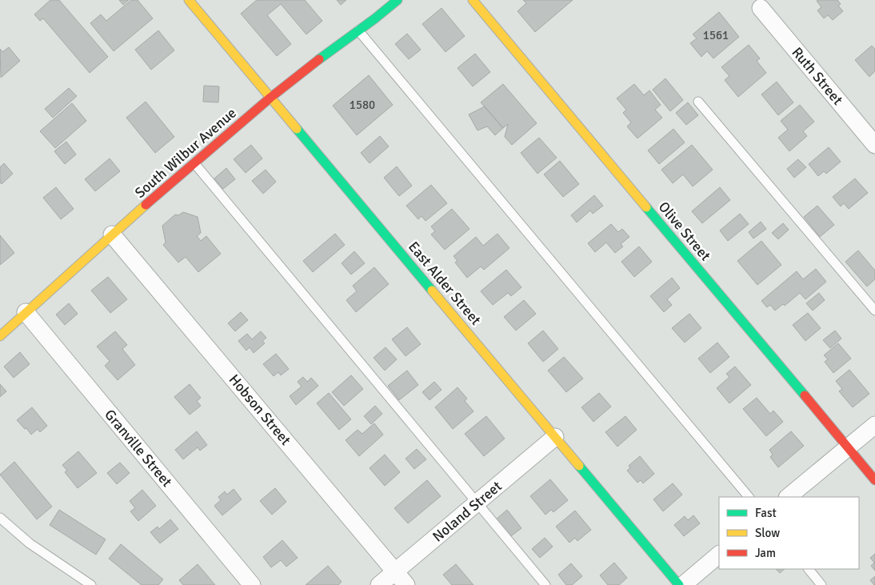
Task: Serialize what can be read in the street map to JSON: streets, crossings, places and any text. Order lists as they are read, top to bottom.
{
  "streets": {
    "main road": ["South Wilbur Avenue", "Olive Street", "East Alder Street"],
    "street": [
      "Ruth Street",
      "Hobson Street",
      "Granville Street",
      "Noland Street"
    ]
  },
  "crossings": [
    ["South Wilbur Avenue", "East Alder Street"],
    ["South Wilbur Avenue", "Hobson Street"],
    ["South Wilbur Avenue", "Granville Street"],
    ["East Alder Street", "Noland Street"],
    ["Hobson Street", "Noland Street"]
  ],
  "house_numbers": ["1561", "1580"],
  "legend": ["Fast", "Slow", "Jam"]
}
